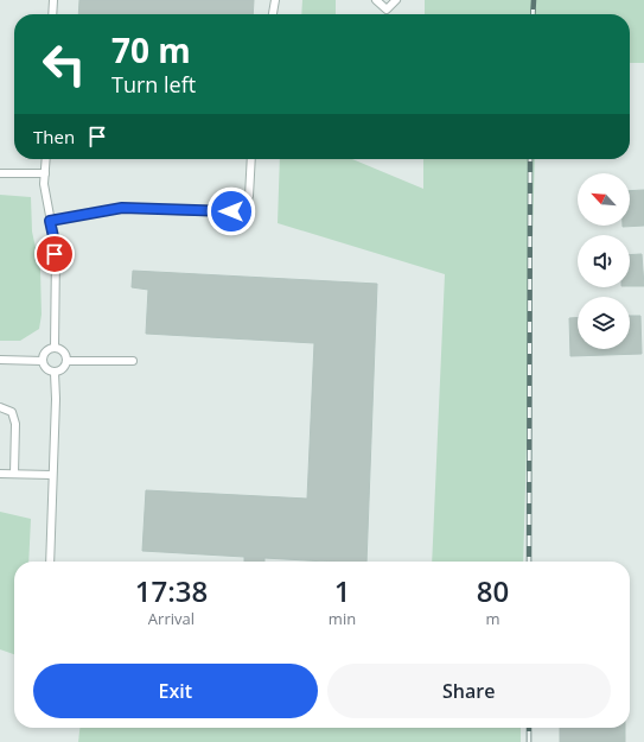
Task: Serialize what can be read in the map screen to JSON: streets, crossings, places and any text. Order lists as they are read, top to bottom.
{
  "north": "top left",
  "page": {
    "turn": ["70 m", "Turn left"],
    "then": "Then",
    "eta": [
      "17:38",
      "Arrival",
      "1",
      "min",
      "80",
      "m"
    ],
    "buttons": ["Exit", "Share"]
  }
}
